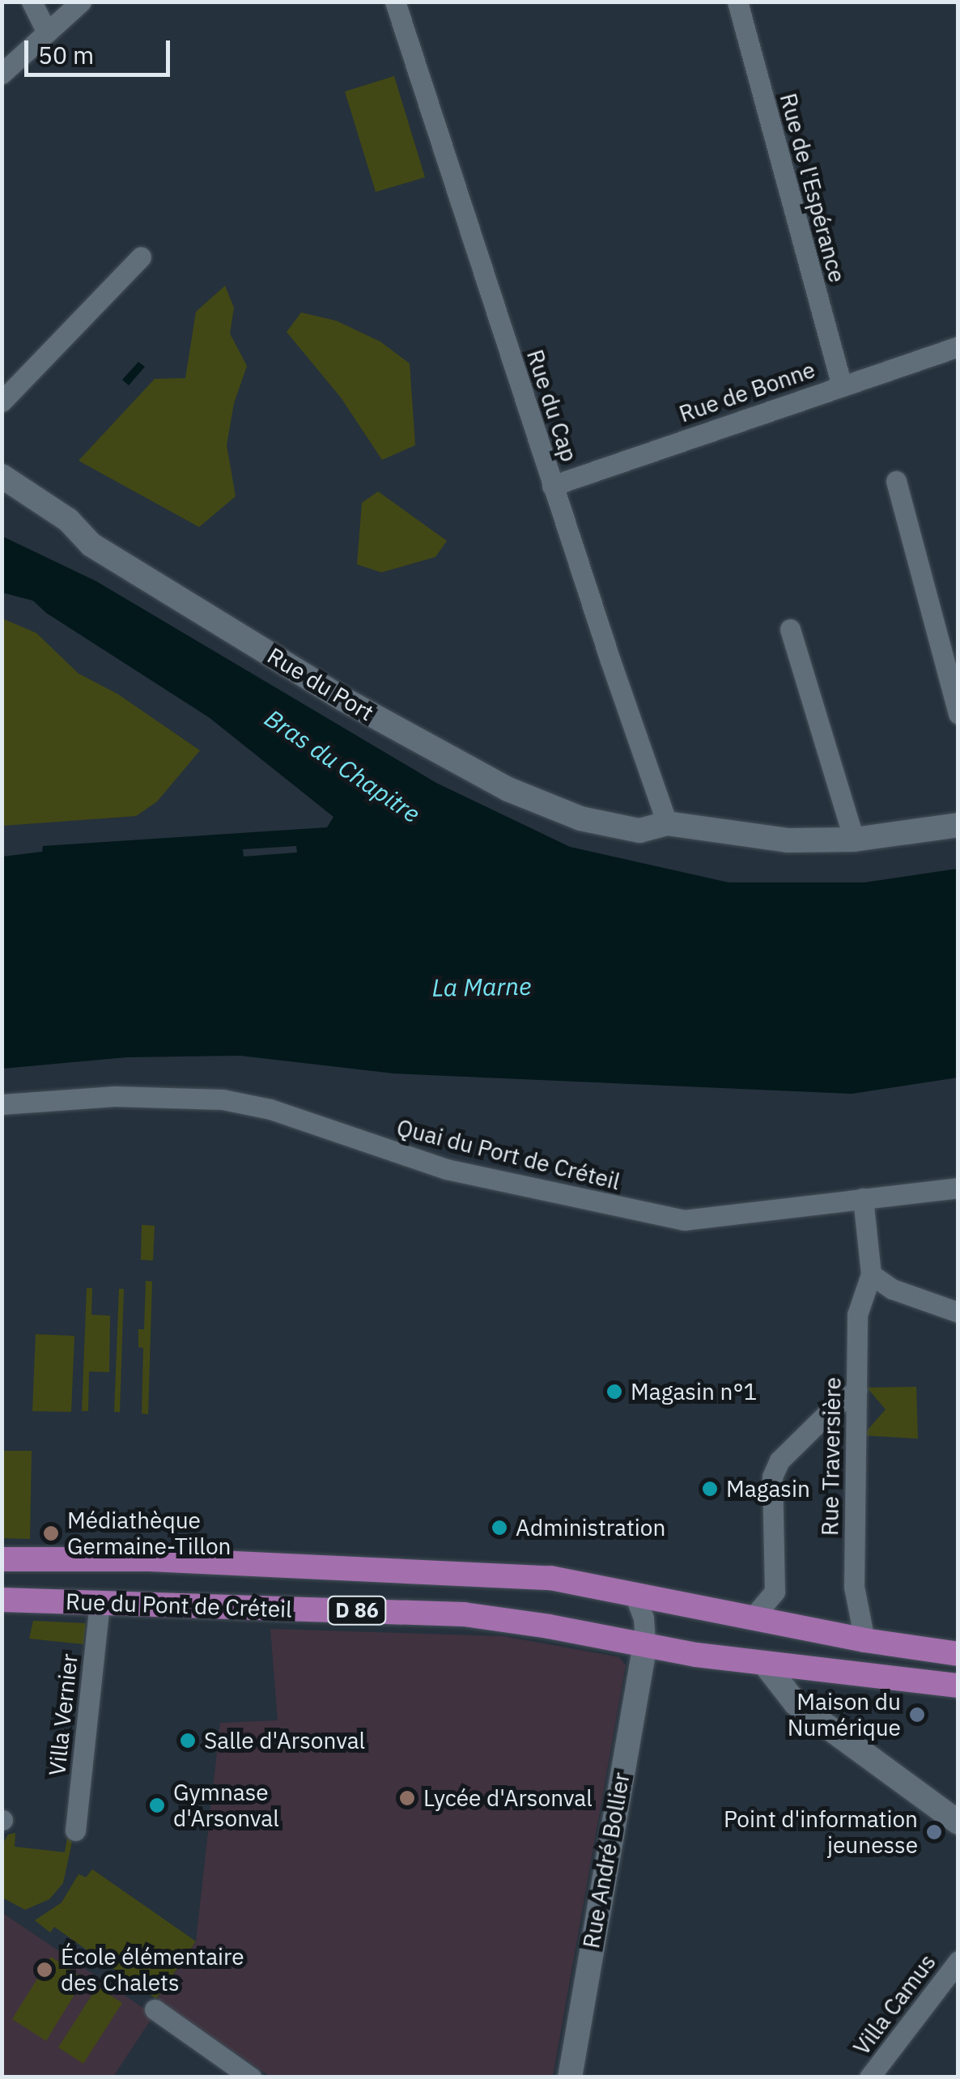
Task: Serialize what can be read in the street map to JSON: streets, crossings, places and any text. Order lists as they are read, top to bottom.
{
  "streets": {
    "main road": ["Rue du Pont de Créteil", "D 86"],
    "street": [
      "Rue de l'Espérance",
      "Rue de Bonne",
      "Rue du Cap",
      "Rue du Port",
      "Quai du Port de Créteil",
      "Rue Traversière",
      "Villa Vernier",
      "Rue André Bollier",
      "Villa Camus"
    ]
  },
  "crossings": [
    ["Rue de l'Espérance", "Rue de Bonne"],
    ["Rue de Bonne", "Rue du Cap"],
    ["Rue du Cap", "Rue du Port"],
    ["Rue Traversière", "Rue du Pont de Créteil"],
    ["Rue du Pont de Créteil", "Villa Vernier"],
    ["Rue du Pont de Créteil", "Rue André Bollier"]
  ],
  "water": ["Bras du Chapitre", "La Marne"],
  "places": [
    "Magasin n°1",
    "Magasin",
    "Administration",
    "Médiathèque Germaine-Tillon",
    "Maison du Numérique",
    "Salle d'Arsonval",
    "Lycée d'Arsonval",
    "Gymnase d'Arsonval",
    "Point d'information jeunesse",
    "École élémentaire des Chalets"
  ],
  "scale_bar": "50 m"
}
